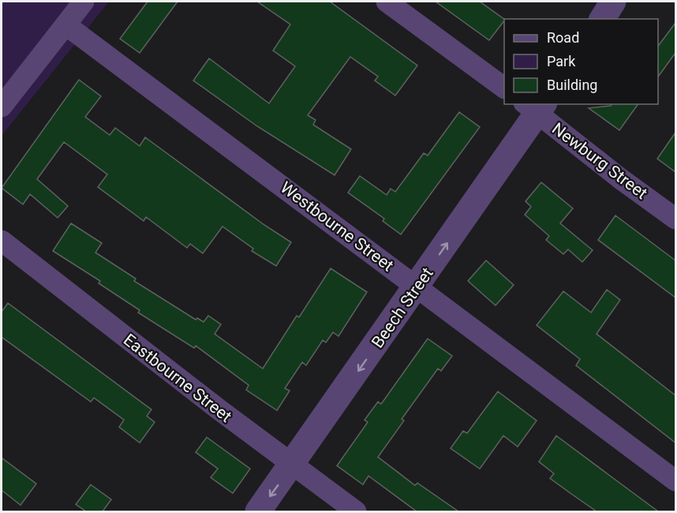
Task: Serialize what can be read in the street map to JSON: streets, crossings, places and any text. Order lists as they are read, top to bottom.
{
  "streets": {
    "street": [
      "Newburg Street",
      "Westbourne Street",
      "Beech Street",
      "Eastbourne Street"
    ]
  },
  "crossings": [
    ["Newburg Street", "Beech Street"],
    ["Westbourne Street", "Beech Street"],
    ["Beech Street", "Eastbourne Street"]
  ],
  "legend": ["Road", "Park", "Building"]
}
